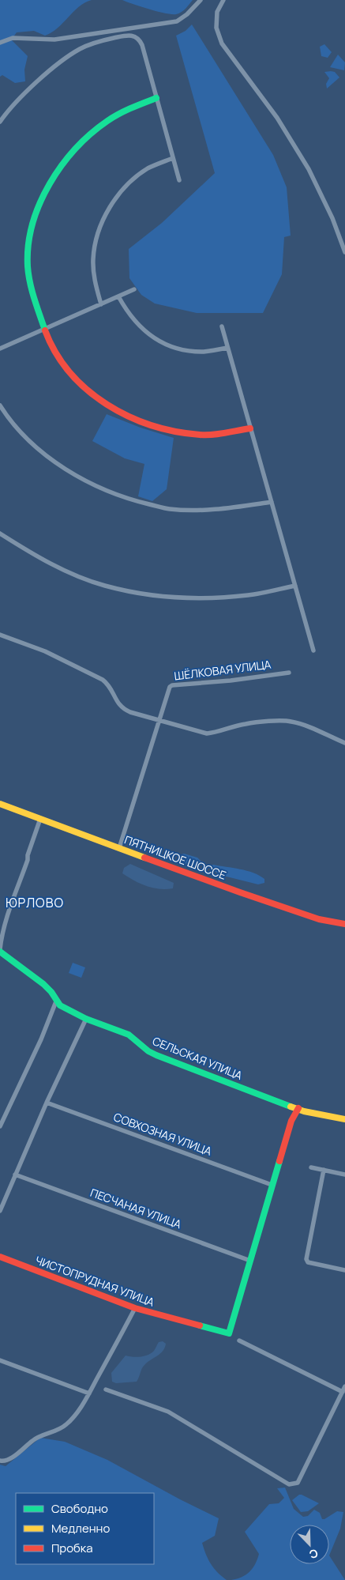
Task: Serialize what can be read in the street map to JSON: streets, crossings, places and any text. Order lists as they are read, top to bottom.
{
  "streets": {
    "street": [
      "ШЁЛКОВАЯ УЛИЦА",
      "ПЯТНИЦКОЕ ШОССЕ",
      "СЕЛЬСКАЯ УЛИЦА",
      "СОВХОЗНАЯ УЛИЦА",
      "ПЕСЧАНАЯ УЛИЦА",
      "ЧИСТОПРУДНАЯ УЛИЦА"
    ]
  },
  "crossings": [
    ["ПЕСЧАНАЯ УЛИЦА", "ЧИСТОПРУДНАЯ УЛИЦА"]
  ],
  "districts": ["ЮРЛОВО"],
  "legend": ["Свободно", "Медленно", "Пробка"],
  "north": "bottom right"
}
